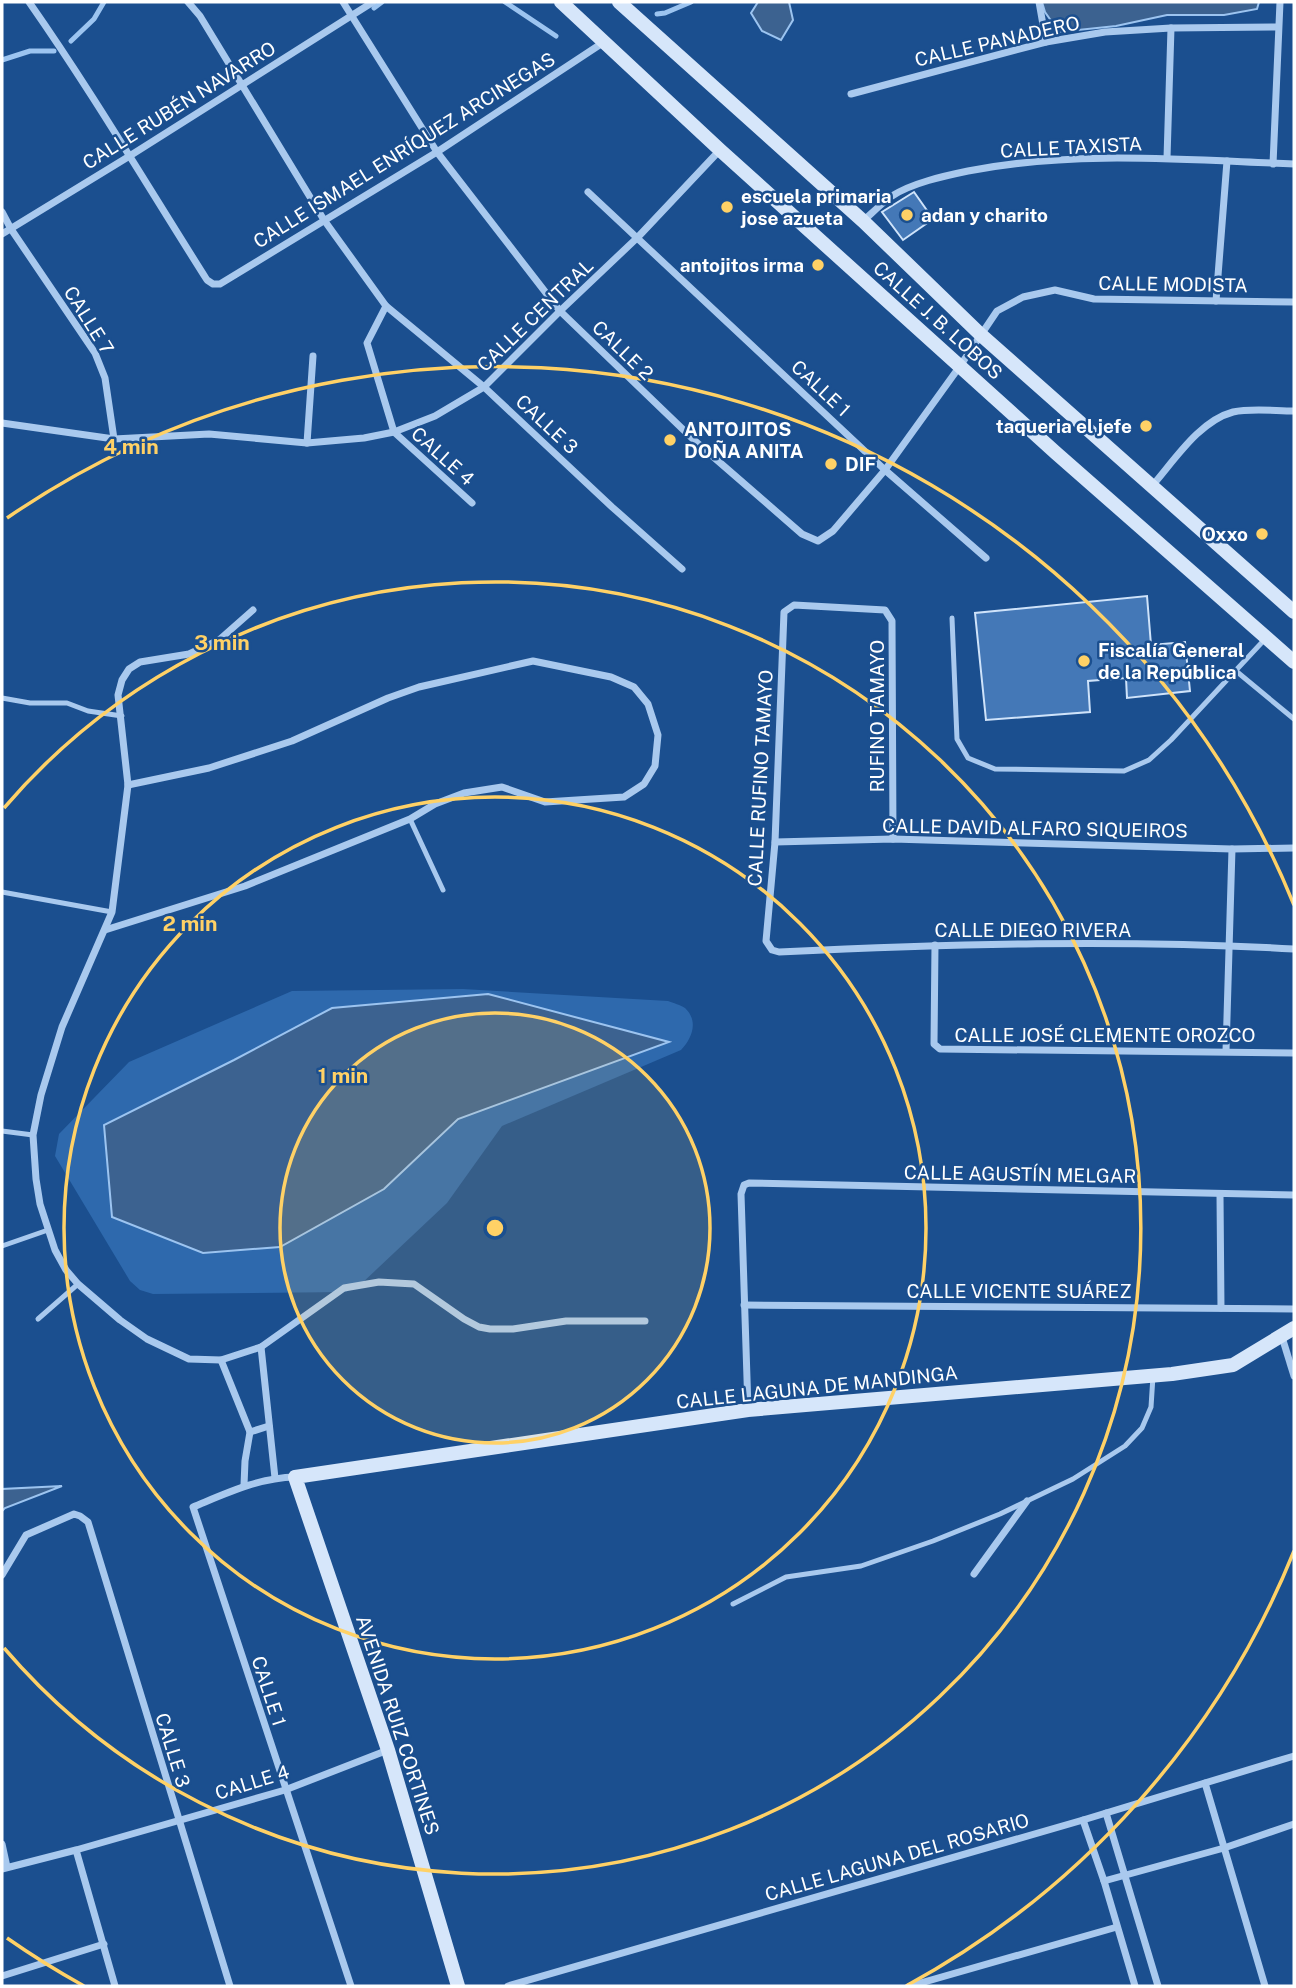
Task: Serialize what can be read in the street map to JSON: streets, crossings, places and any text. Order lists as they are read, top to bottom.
{
  "streets": {
    "main road": ["CALLE J. B. LOBOS", "CALLE LAGUNA DE MANDINGA", "AVENIDA RUIZ CORTINES"],
    "street": [
      "CALLE PANADERO",
      "CALLE RUBÉN NAVARRO",
      "CALLE TAXISTA",
      "CALLE ISMAEL ENRÍQUEZ ARCINEGAS",
      "CALLE MODISTA",
      "CALLE CENTRAL",
      "CALLE 7",
      "CALLE 2",
      "CALLE 1",
      "CALLE 3",
      "CALLE 4",
      "RUFINO TAMAYO",
      "CALLE RUFINO TAMAYO",
      "CALLE DAVID ALFARO SIQUEIROS",
      "CALLE DIEGO RIVERA",
      "CALLE JOSÉ CLEMENTE OROZCO",
      "CALLE AGUSTÍN MELGAR",
      "CALLE VICENTE SUÁREZ",
      "CALLE LAGUNA DEL ROSARIO"
    ]
  },
  "crossings": [
    ["CALLE RUBÉN NAVARRO", "CALLE ISMAEL ENRÍQUEZ ARCINEGAS"],
    ["CALLE RUBÉN NAVARRO", "CALLE 7"],
    ["CALLE RUBÉN NAVARRO", "CALLE 2"],
    ["CALLE RUBÉN NAVARRO", "CALLE 3"],
    ["CALLE TAXISTA", "CALLE J. B. LOBOS"],
    ["CALLE ISMAEL ENRÍQUEZ ARCINEGAS", "CALLE J. B. LOBOS"],
    ["CALLE ISMAEL ENRÍQUEZ ARCINEGAS", "CALLE 2"],
    ["CALLE ISMAEL ENRÍQUEZ ARCINEGAS", "CALLE 3"],
    ["CALLE MODISTA", "CALLE J. B. LOBOS"],
    ["CALLE MODISTA", "CALLE 2"],
    ["CALLE MODISTA", "CALLE 1"],
    ["CALLE CENTRAL", "CALLE 7"],
    ["CALLE CENTRAL", "CALLE J. B. LOBOS"],
    ["CALLE CENTRAL", "CALLE 2"],
    ["CALLE CENTRAL", "CALLE 1"],
    ["CALLE CENTRAL", "CALLE 3"],
    ["CALLE CENTRAL", "CALLE 4"],
    ["CALLE 1", "CALLE 4"],
    ["CALLE 1", "CALLE LAGUNA DE MANDINGA"],
    ["CALLE 1", "AVENIDA RUIZ CORTINES"],
    ["CALLE 3", "CALLE 4"],
    ["CALLE 4", "AVENIDA RUIZ CORTINES"],
    ["RUFINO TAMAYO", "CALLE RUFINO TAMAYO"],
    ["RUFINO TAMAYO", "CALLE DAVID ALFARO SIQUEIROS"],
    ["CALLE RUFINO TAMAYO", "CALLE DAVID ALFARO SIQUEIROS"],
    ["CALLE RUFINO TAMAYO", "CALLE DIEGO RIVERA"],
    ["CALLE DIEGO RIVERA", "CALLE JOSÉ CLEMENTE OROZCO"],
    ["CALLE AGUSTÍN MELGAR", "CALLE VICENTE SUÁREZ"],
    ["CALLE LAGUNA DE MANDINGA", "AVENIDA RUIZ CORTINES"]
  ],
  "places": [
    "escuela primaria jose azueta",
    "adan y charito",
    "antojitos irma",
    "taqueria el jefe",
    "ANTOJITOS DOÑA ANITA",
    "DIF",
    "Oxxo",
    "Fiscalía General de la República"
  ],
  "rings": [
    "4 min",
    "3 min",
    "2 min",
    "1 min"
  ]
}
